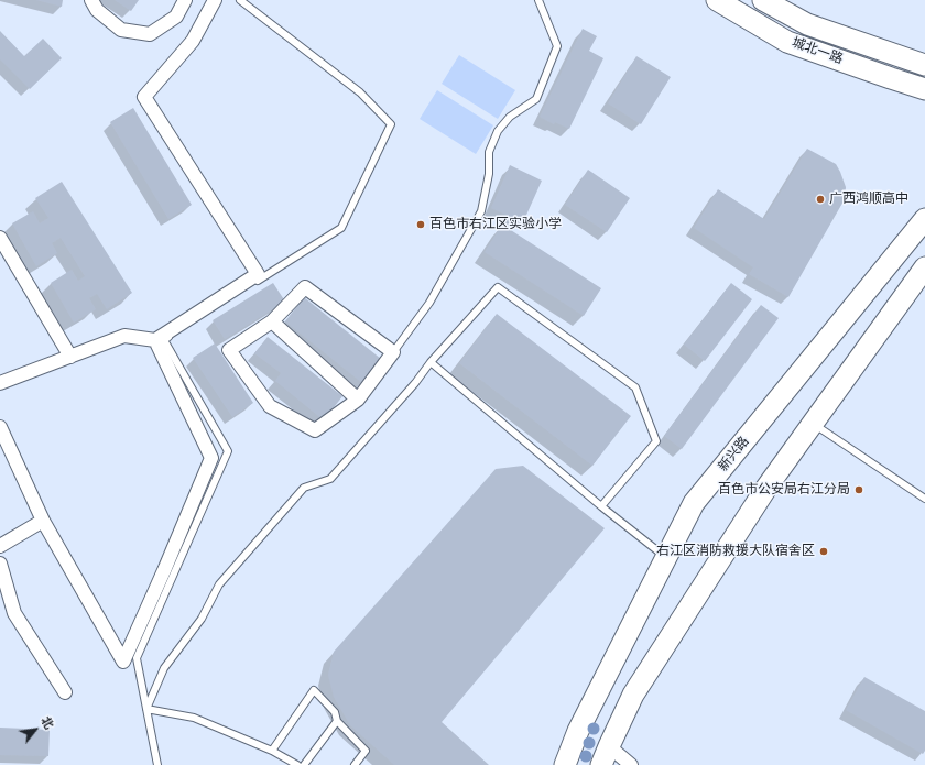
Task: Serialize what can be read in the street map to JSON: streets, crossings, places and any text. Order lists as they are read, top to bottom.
{
  "streets": {
    "main road": ["城北一路", "新兴路"]
  },
  "places": [
    "广西鸿顺高中",
    "百色市右江区实验小学",
    "百色市公安局右江分局",
    "右江区消防救援大队宿舍区"
  ],
  "north": "top right"
}
